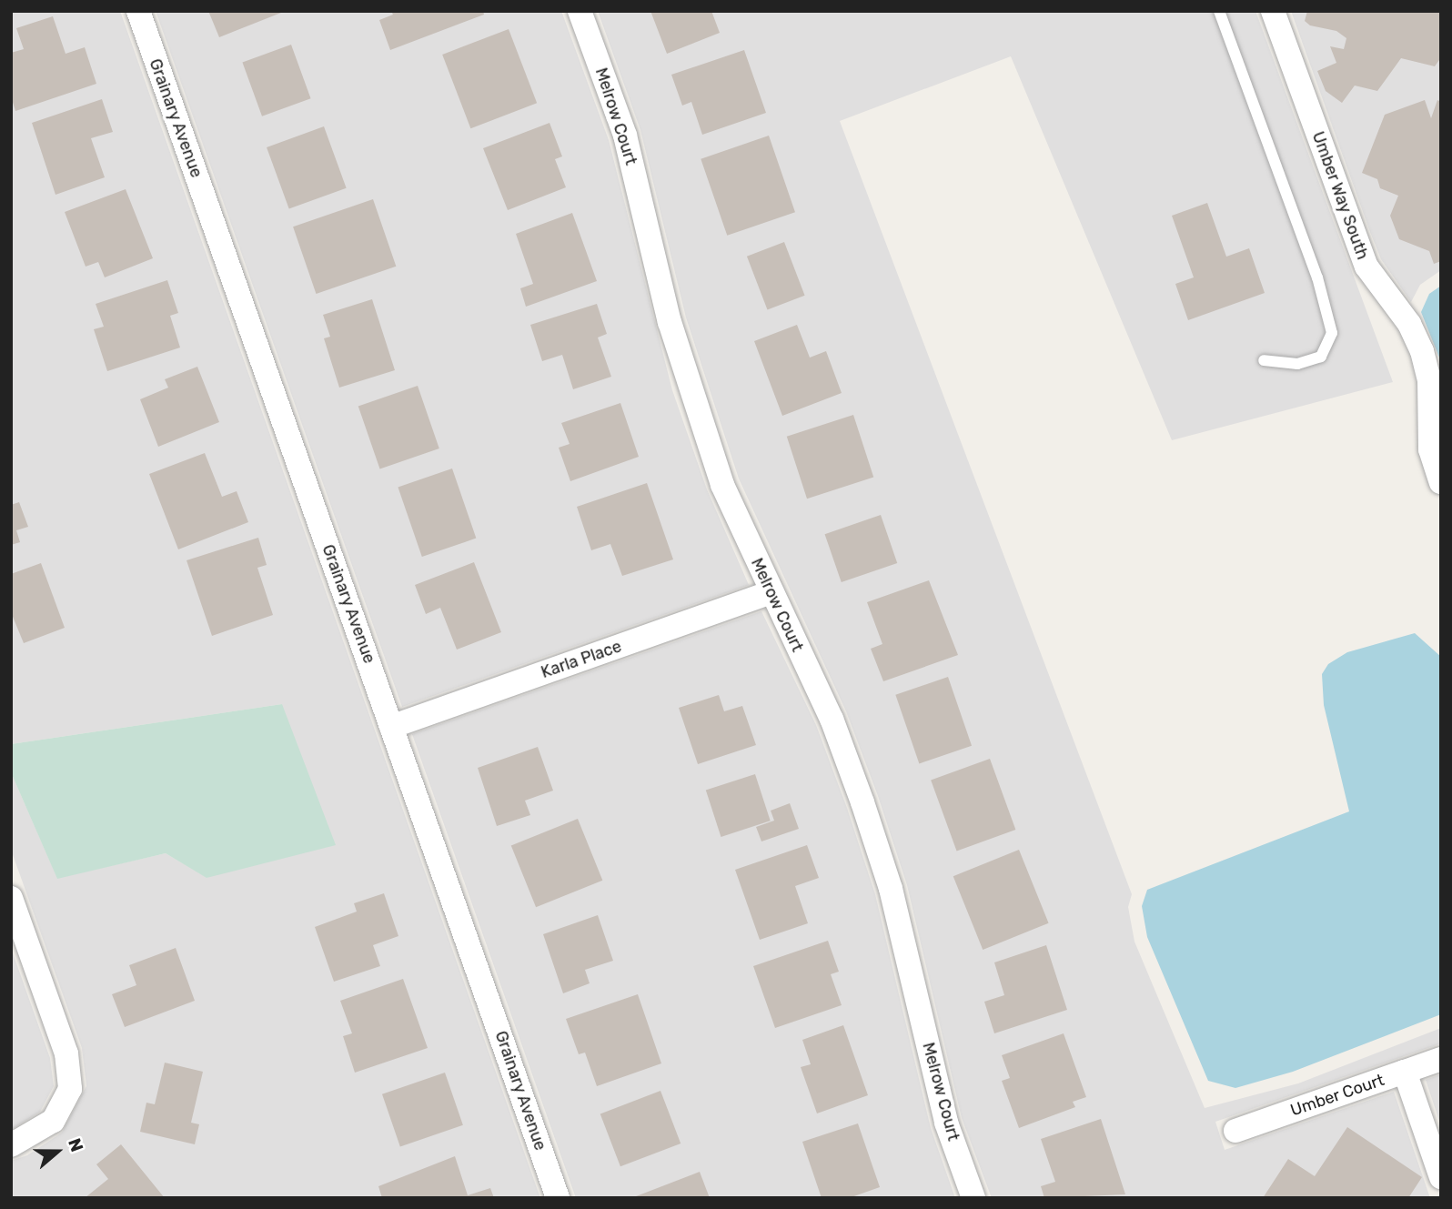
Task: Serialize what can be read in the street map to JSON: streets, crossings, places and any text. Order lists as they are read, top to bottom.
{
  "streets": {
    "street": [
      "Melrow Court",
      "Grainary Avenue",
      "Umber Way South",
      "Karla Place",
      "Umber Court"
    ]
  },
  "crossings": [
    ["Melrow Court", "Karla Place"],
    ["Grainary Avenue", "Karla Place"]
  ],
  "north": "right"
}
